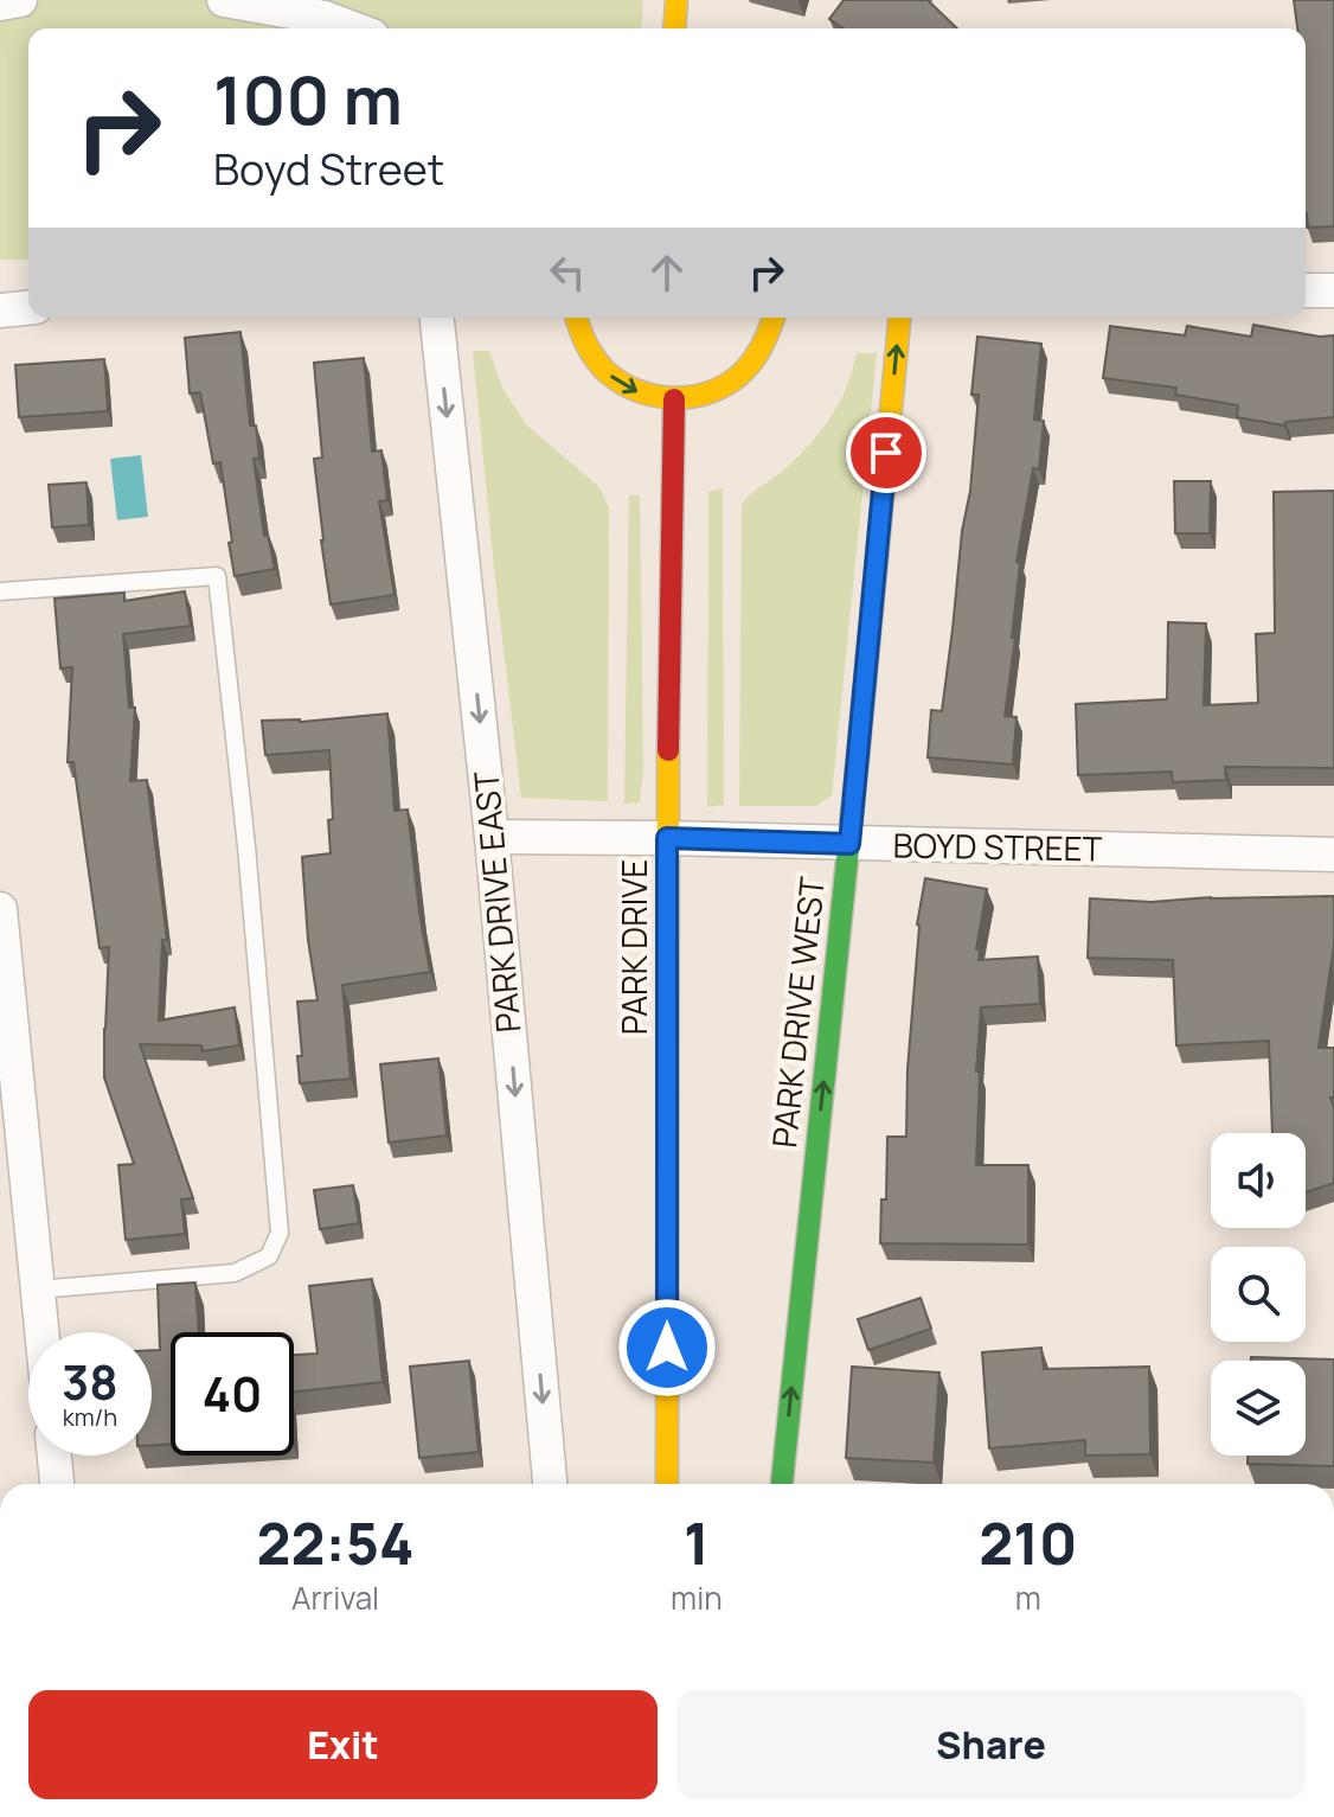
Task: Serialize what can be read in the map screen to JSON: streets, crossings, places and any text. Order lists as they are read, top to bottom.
{
  "streets": {
    "main road": ["PARK DRIVE", "PARK DRIVE WEST"],
    "street": ["BOYD STREET", "PARK DRIVE EAST"]
  },
  "crossings": [
    ["BOYD STREET", "PARK DRIVE EAST"],
    ["BOYD STREET", "PARK DRIVE"],
    ["BOYD STREET", "PARK DRIVE WEST"]
  ],
  "one_way": ["PARK DRIVE EAST", "PARK DRIVE WEST"],
  "page": {
    "turn": ["100 m", "Boyd Street"],
    "speed": "38 km/h",
    "limit": "40",
    "eta": [
      "22:54",
      "Arrival",
      "1",
      "min",
      "210",
      "m"
    ],
    "buttons": ["Exit", "Share"]
  }
}
